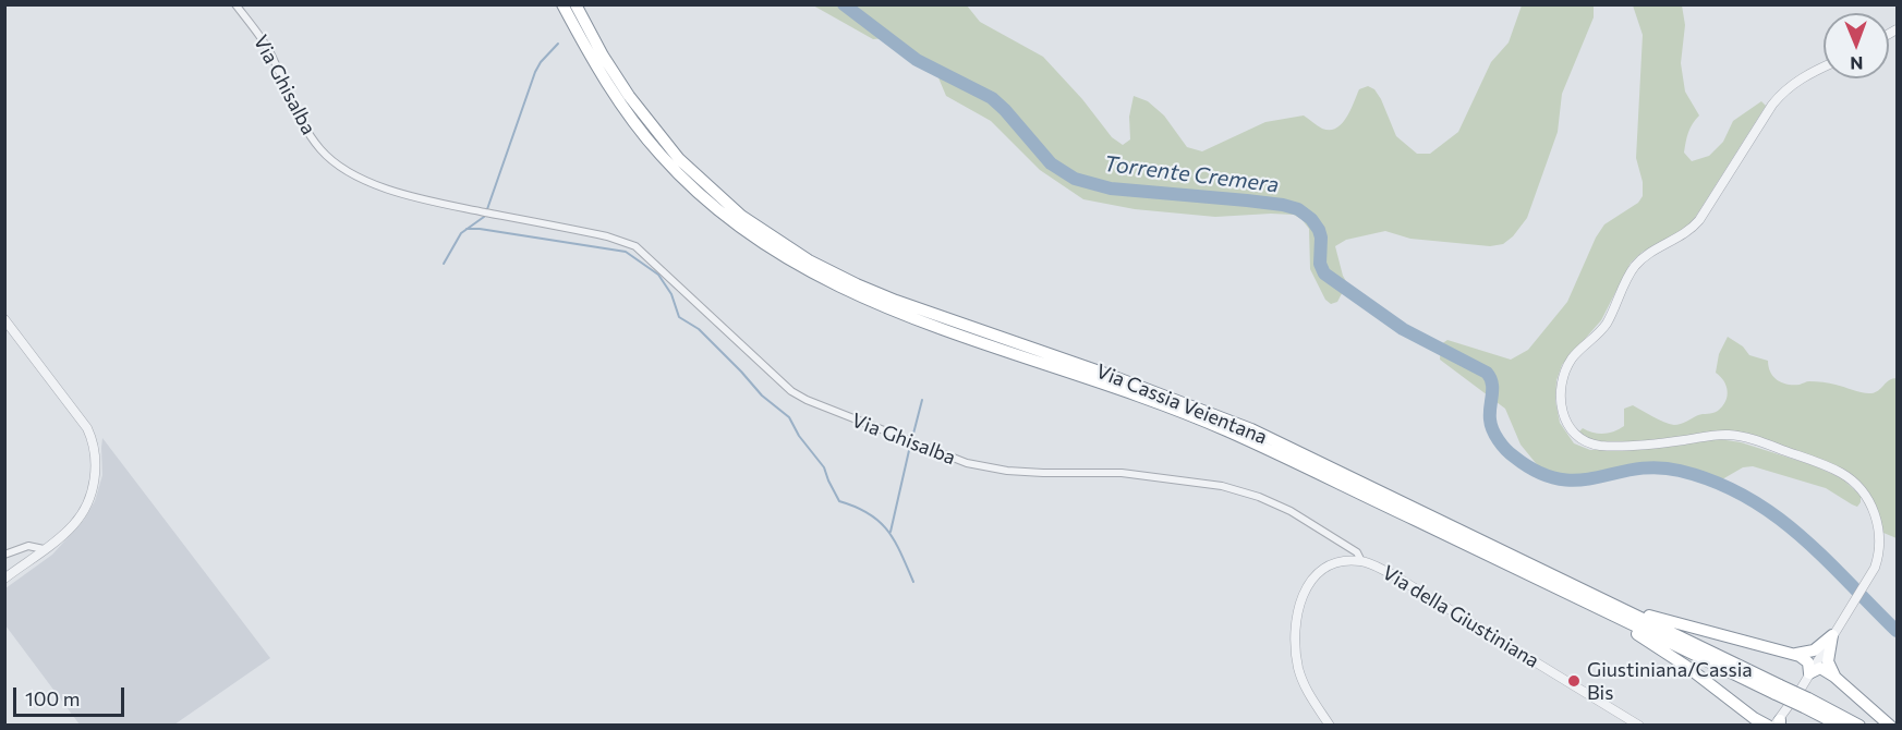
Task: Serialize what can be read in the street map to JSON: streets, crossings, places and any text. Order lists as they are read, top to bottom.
{
  "streets": {
    "highway": ["Via Cassia Veientana"],
    "street": ["Via Ghisalba", "Via della Giustiniana"]
  },
  "crossings": [
    ["Via Ghisalba", "Via della Giustiniana"]
  ],
  "water": ["Torrente Cremera"],
  "places": ["Giustiniana/Cassia Bis"],
  "scale_bar": "100 m",
  "north": "bottom"
}
